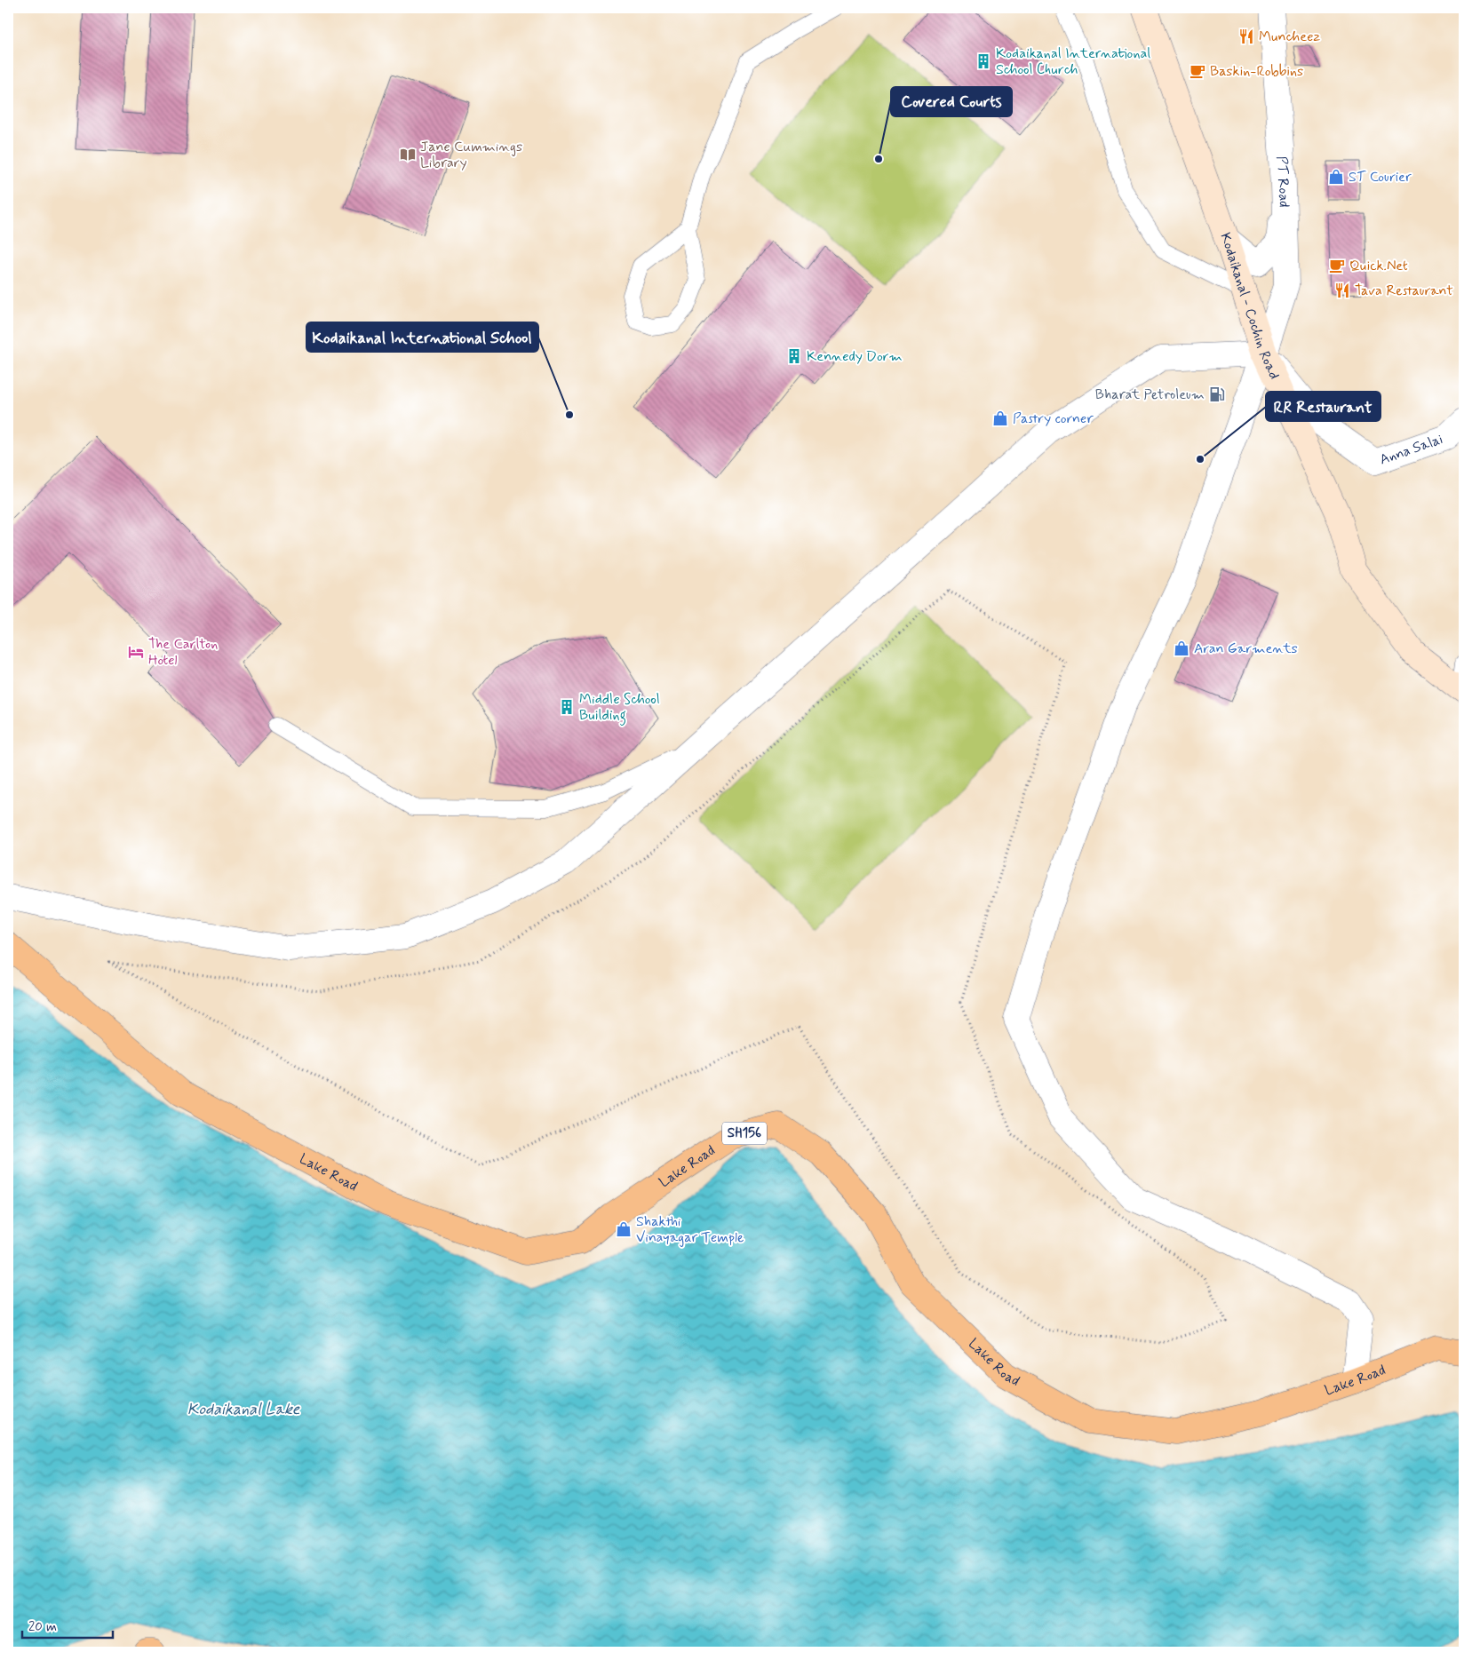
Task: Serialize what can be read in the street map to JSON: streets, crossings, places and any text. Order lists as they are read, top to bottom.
{
  "streets": {
    "main road": ["Kodaikanal - Cochin Road", "SH156", "Lake Road"],
    "street": ["PT Road", "Anna Salai"]
  },
  "crossings": [
    ["PT Road", "Kodaikanal - Cochin Road"],
    ["PT Road", "Anna Salai"],
    ["PT Road", "Lake Road"],
    ["Kodaikanal - Cochin Road", "Anna Salai"]
  ],
  "water": ["Kodaikanal Lake"],
  "places": {
    "restaurant": ["Muncheez", "Tava Restaurant"],
    "building": ["Kodaikanal International School Church", "Kennedy Dorm", "Middle School Building"],
    "cafe": ["Baskin-Robbins", "Quick.Net"],
    "library": ["Jane Cummings Library"],
    "other": ["Covered Courts", "Kodaikanal International School", "RR Restaurant"],
    "shop": [
      "ST Courier",
      "Pastry corner",
      "Aran Garments",
      "Shakthi Vinayagar Temple"
    ],
    "fuel station": ["Bharat Petroleum"],
    "hotel": ["The Carlton Hotel"]
  },
  "scale_bar": "20 m"
}
